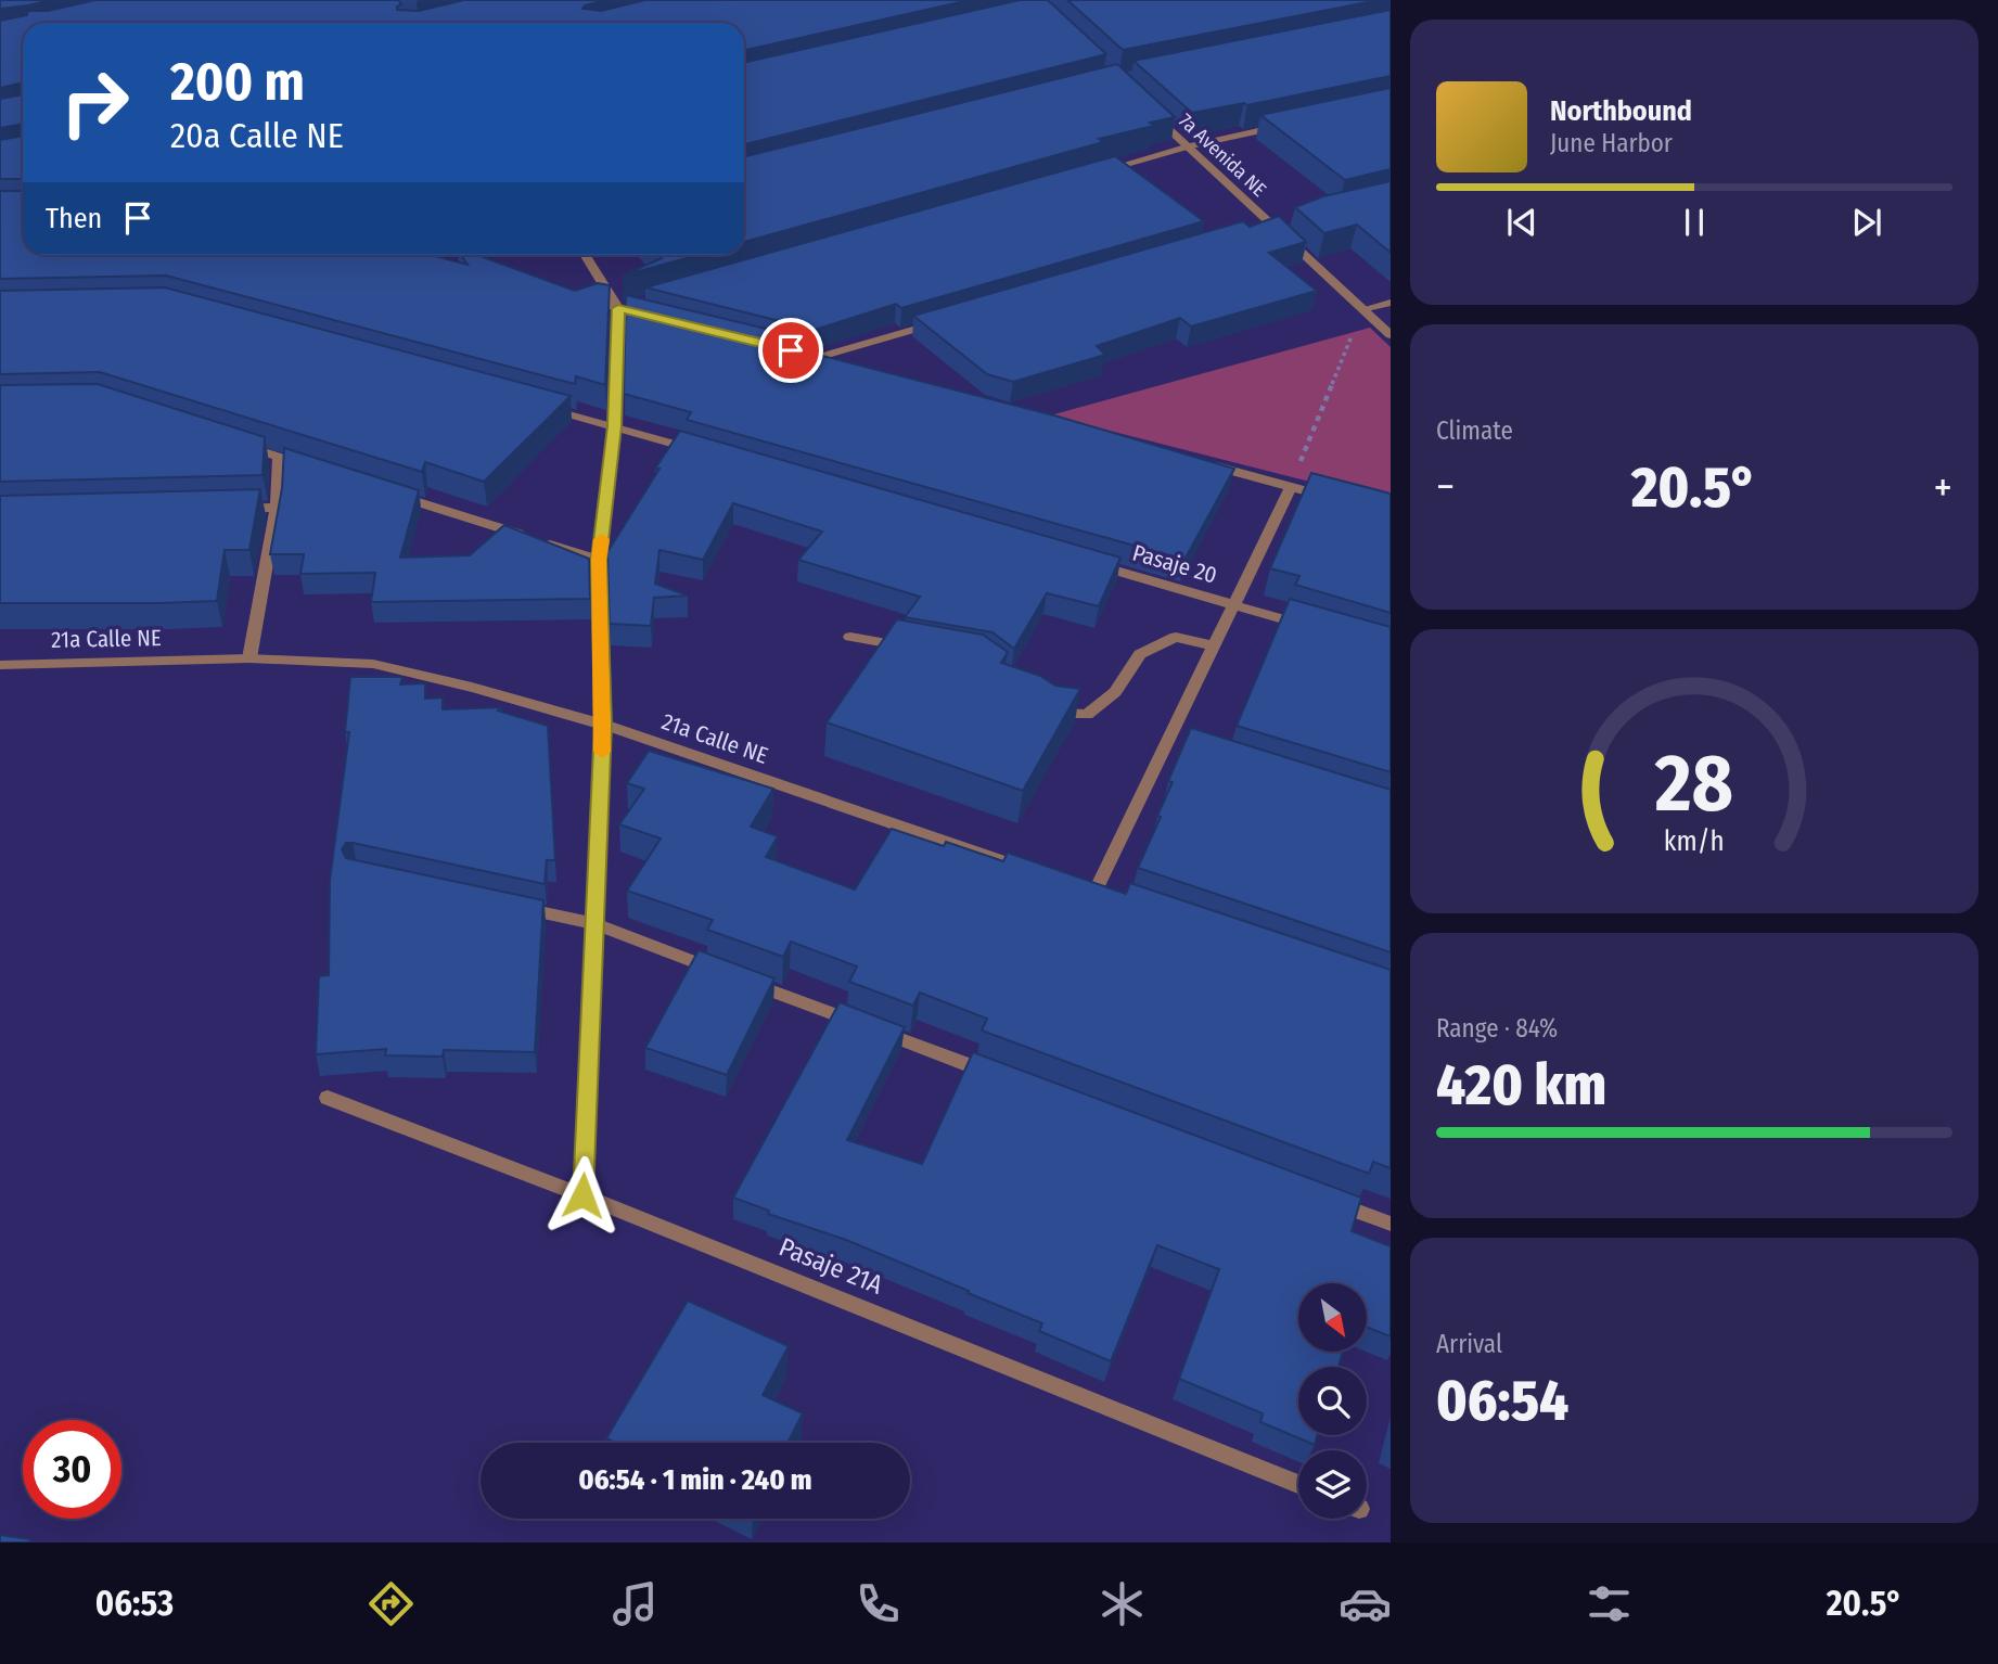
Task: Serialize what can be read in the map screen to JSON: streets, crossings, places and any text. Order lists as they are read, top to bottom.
{
  "streets": {
    "street": [
      "7a Avenida NE",
      "Pasaje 20",
      "21a Calle NE",
      "Pasaje 21A"
    ]
  },
  "north": "bottom right",
  "page": {
    "turn": ["200 m", "20a Calle NE"],
    "song": ["Northbound", "June Harbor"],
    "then": "Then",
    "tile": [
      "Climate",
      ["Range · 84%", "420 km"],
      ["Arrival", "06:54"]
    ],
    "heat": ["−", "20.5°", "+"],
    "limit": "30",
    "trip": "06:54 · 1 min · 240 m",
    "tabs": ["06:53", "20.5°"],
    "gauge": ["28", "km/h"]
  }
}
